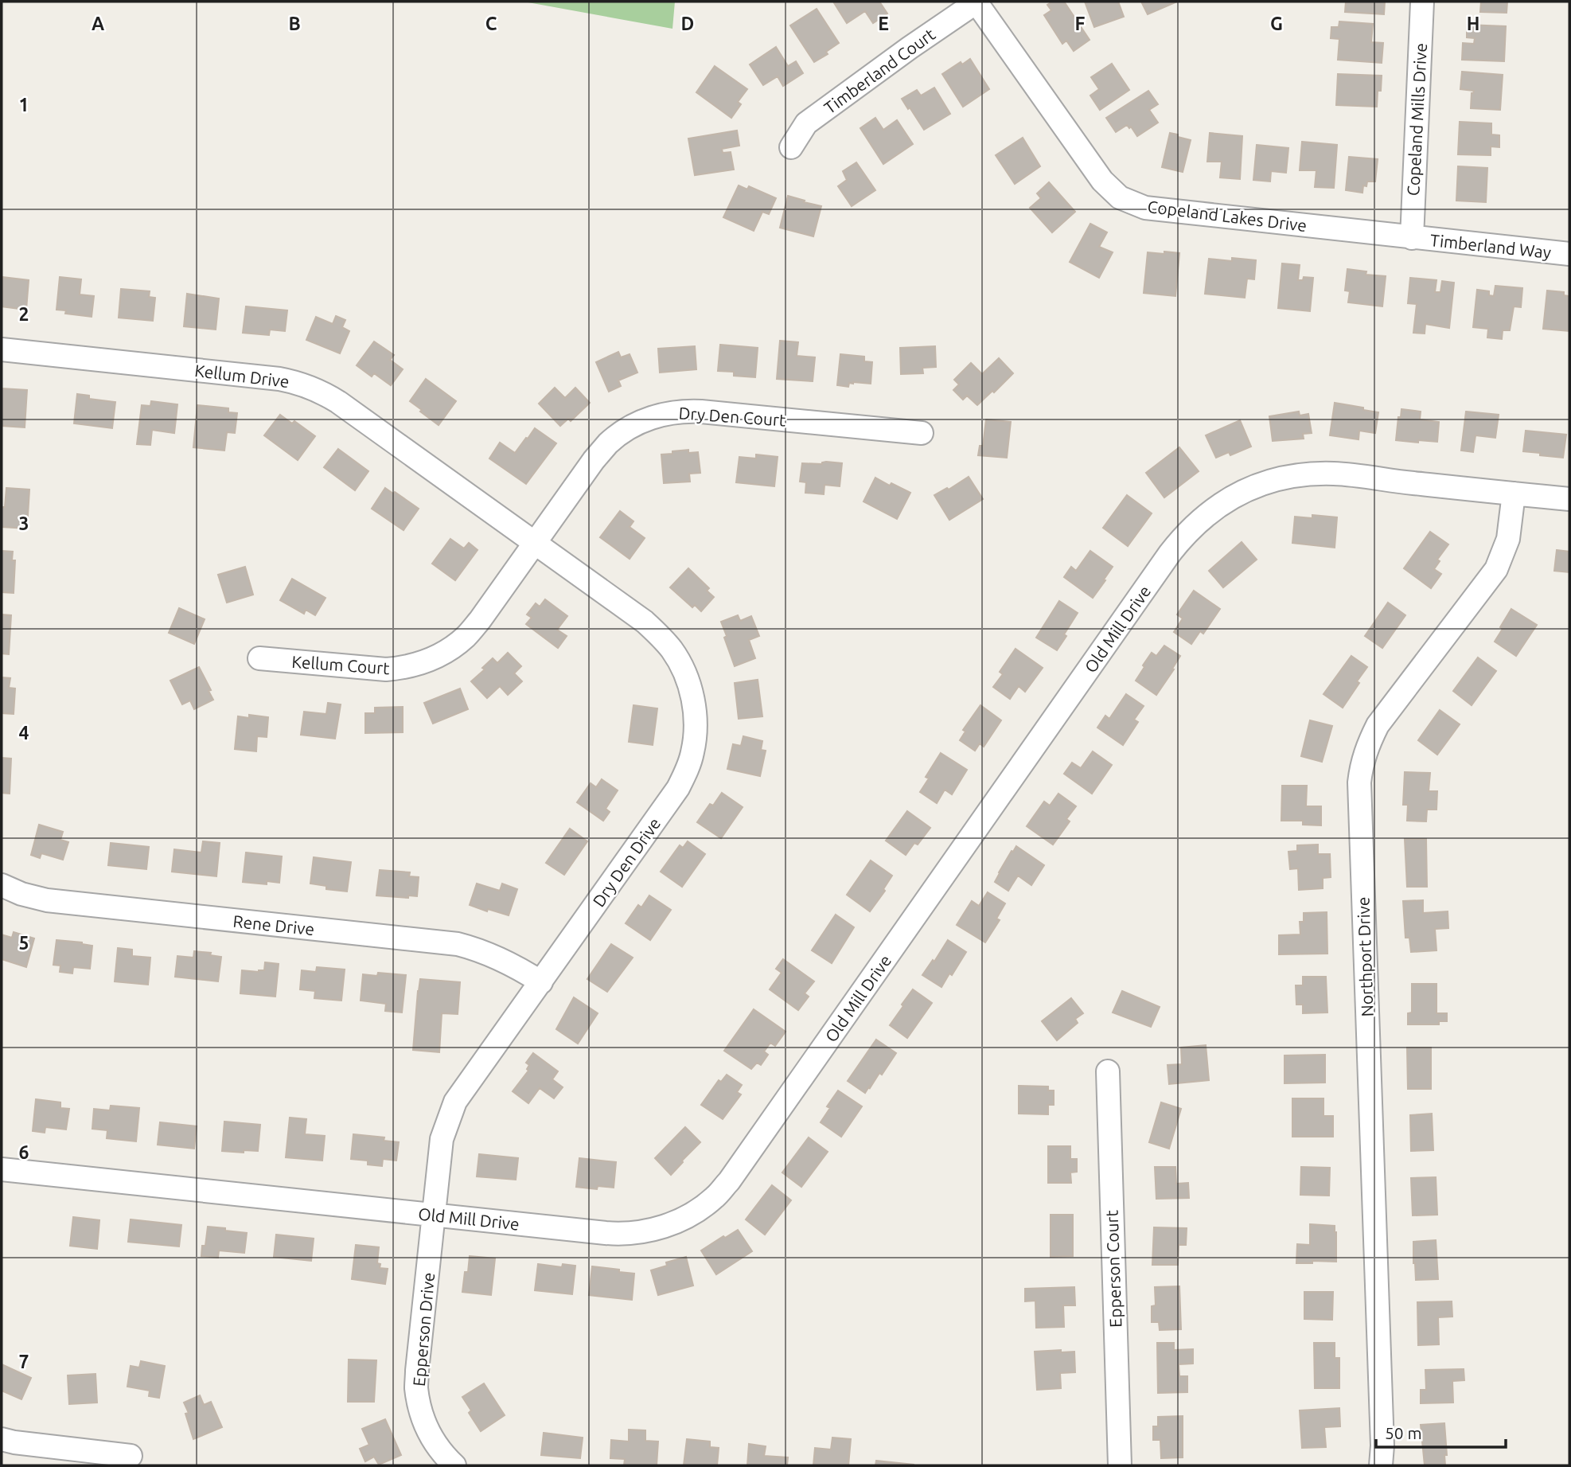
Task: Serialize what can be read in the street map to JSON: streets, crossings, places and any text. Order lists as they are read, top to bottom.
{
  "streets": {
    "street": [
      "Timberland Court",
      "Copeland Mills Drive",
      "Copeland Lakes Drive",
      "Timberland Way",
      "Kellum Drive",
      "Dry Den Court",
      "Old Mill Drive",
      "Kellum Court",
      "Dry Den Drive",
      "Rene Drive",
      "Northport Drive",
      "Epperson Court",
      "Epperson Drive"
    ]
  },
  "crossings": [
    ["Timberland Court", "Copeland Lakes Drive"],
    ["Copeland Mills Drive", "Copeland Lakes Drive"],
    ["Copeland Mills Drive", "Timberland Way"],
    ["Copeland Lakes Drive", "Timberland Way"],
    ["Kellum Drive", "Dry Den Court"],
    ["Kellum Drive", "Kellum Court"],
    ["Kellum Drive", "Dry Den Drive"],
    ["Dry Den Court", "Kellum Court"],
    ["Dry Den Court", "Dry Den Drive"],
    ["Old Mill Drive", "Dry Den Drive"],
    ["Old Mill Drive", "Northport Drive"],
    ["Old Mill Drive", "Epperson Drive"],
    ["Kellum Court", "Dry Den Drive"],
    ["Dry Den Drive", "Rene Drive"],
    ["Dry Den Drive", "Epperson Drive"]
  ],
  "scale_bar": "50 m",
  "grid": {
    "columns": [
      "A",
      "B",
      "C",
      "D",
      "E",
      "F",
      "G",
      "H"
    ],
    "rows": [
      "1",
      "2",
      "3",
      "4",
      "5",
      "6",
      "7"
    ]
  }
}
